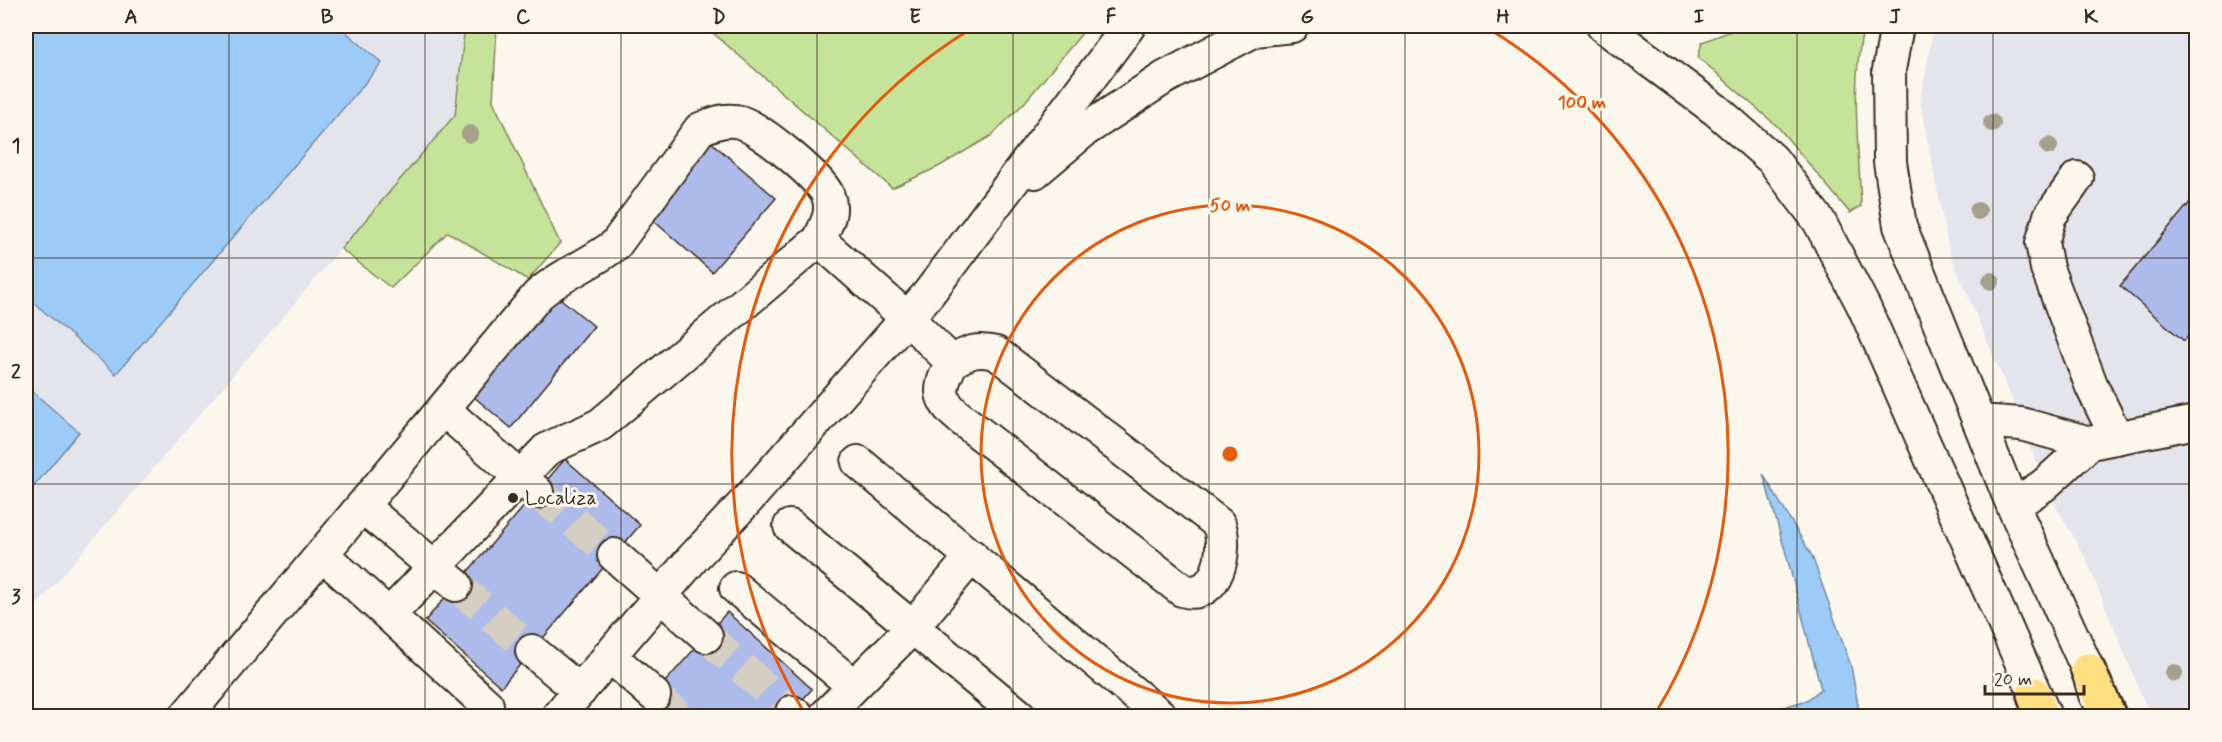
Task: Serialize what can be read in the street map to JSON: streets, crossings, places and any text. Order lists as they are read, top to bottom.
{
  "places": ["Localiza"],
  "scale_bar": "20 m",
  "grid": {
    "columns": [
      "A",
      "B",
      "C",
      "D",
      "E",
      "F",
      "G",
      "H",
      "I",
      "J",
      "K"
    ],
    "rows": ["1", "2", "3"]
  },
  "rings": ["100 m", "50 m"]
}
